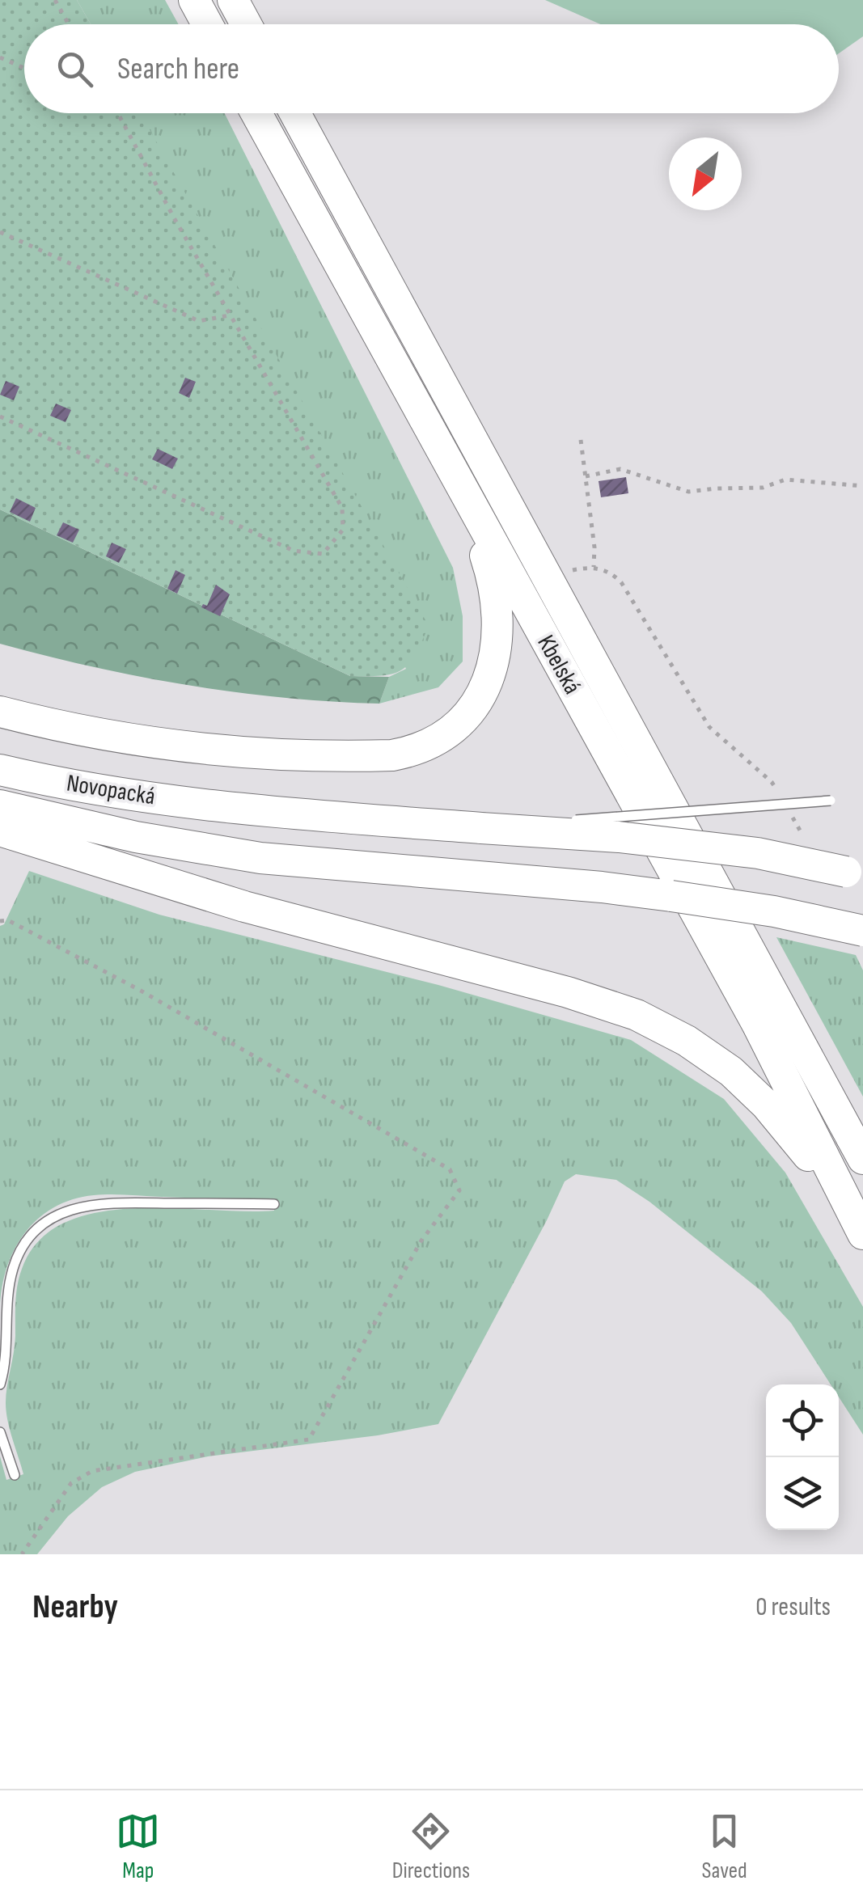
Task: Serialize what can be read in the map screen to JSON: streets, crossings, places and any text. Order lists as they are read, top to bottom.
{
  "streets": {
    "main road": ["Kbelská", "Novopacká"]
  },
  "north": "bottom left",
  "page": {
    "search": "Search here",
    "heading": ["Nearby", "0 results"],
    "nav": ["Map", "Directions", "Saved"]
  }
}
